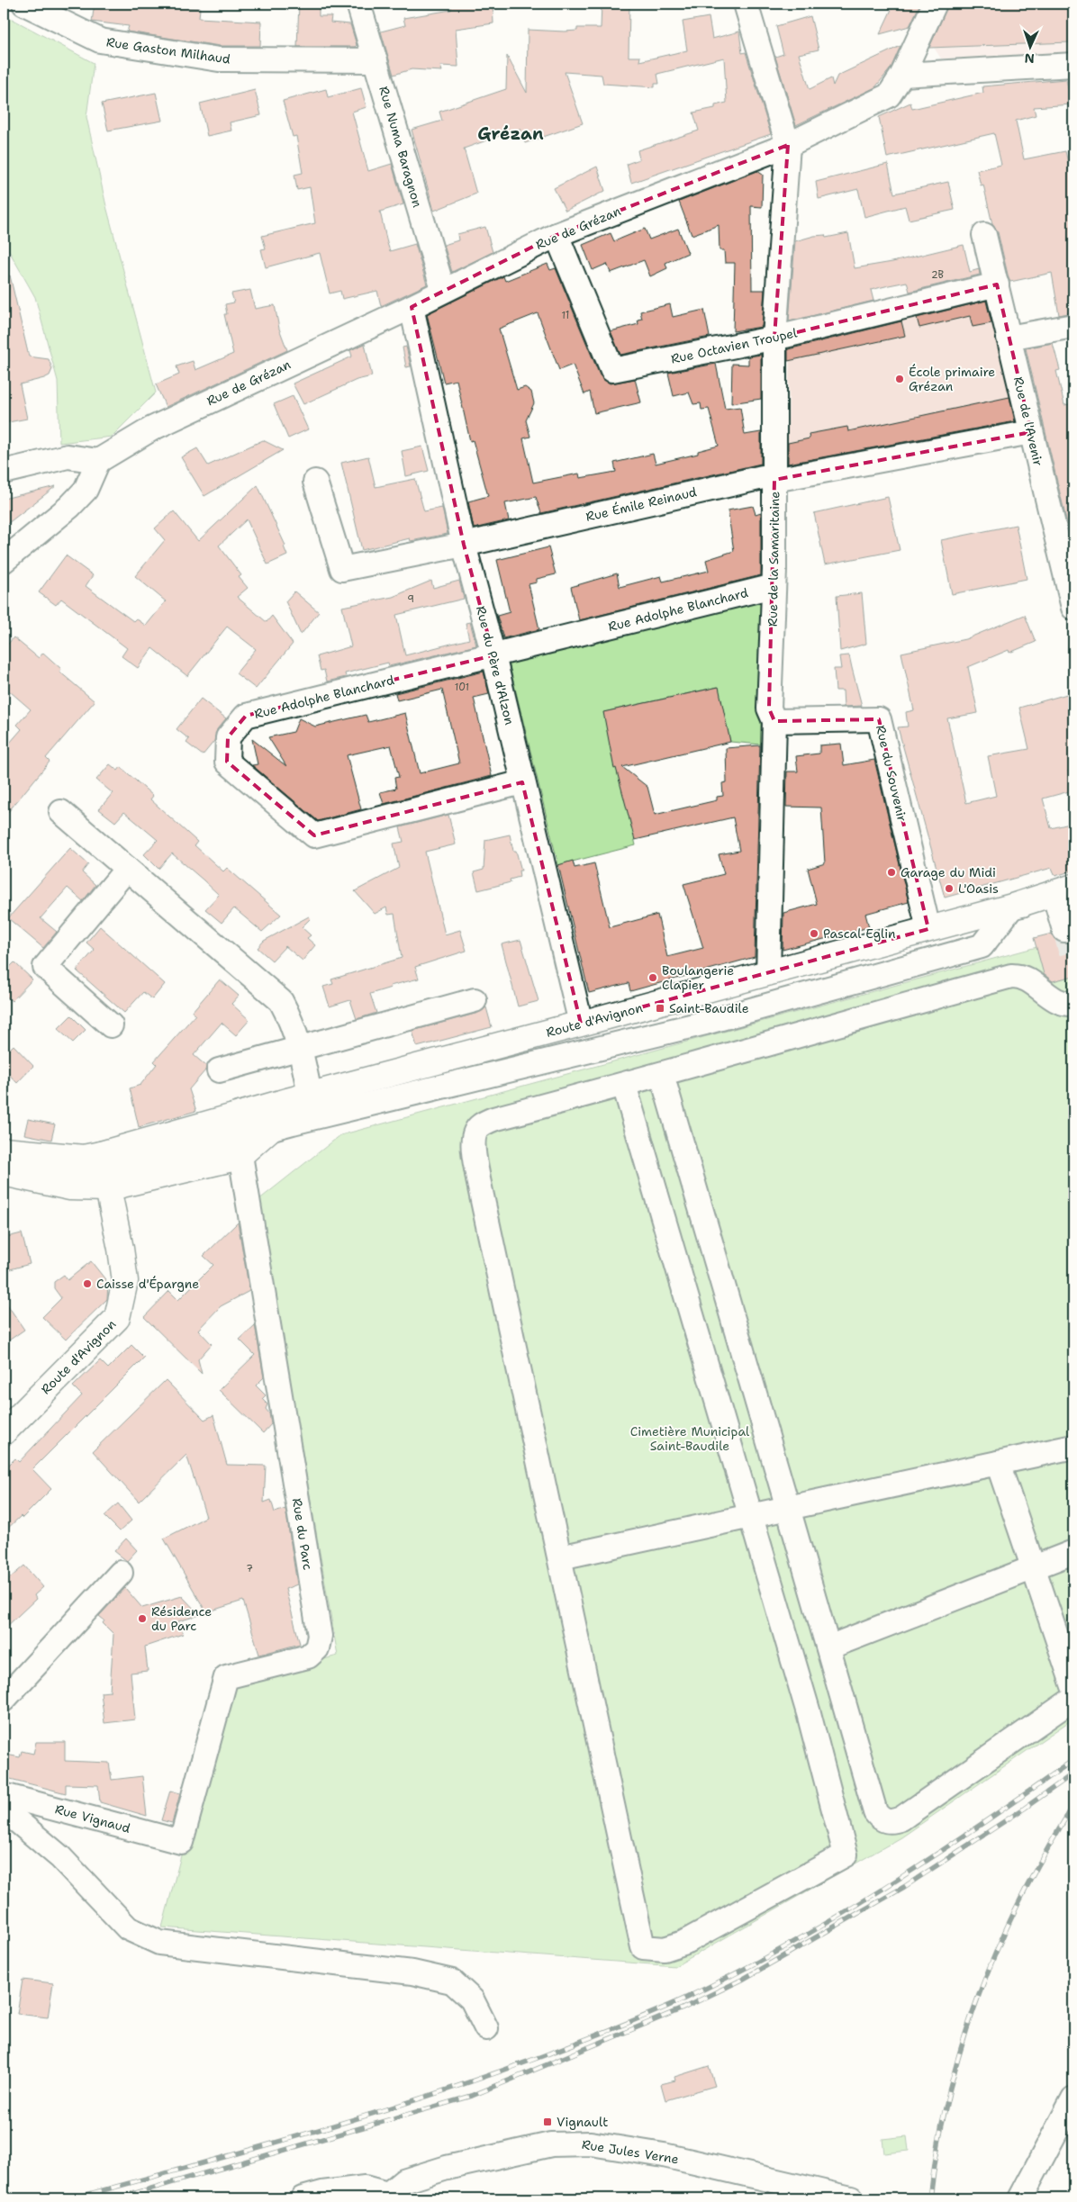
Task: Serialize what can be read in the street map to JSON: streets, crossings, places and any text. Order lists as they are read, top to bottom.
{
  "streets": {
    "main road": ["Route d'Avignon"],
    "street": [
      "Rue Gaston Milhaud",
      "Rue Numa Baragnon",
      "Rue de Grézan",
      "Rue Octavien Troupel",
      "Rue de l'Avenir",
      "Rue Émile Reinaud",
      "Rue de la Samaritaine",
      "Rue Adolphe Blanchard",
      "Rue du Père d'Alzon",
      "Rue du Souvenir",
      "Rue du Parc",
      "Rue Vignaud",
      "Rue Jules Verne"
    ]
  },
  "crossings": [
    ["Rue Gaston Milhaud", "Rue Numa Baragnon"],
    ["Rue Numa Baragnon", "Rue de Grézan"],
    ["Rue de Grézan", "Rue Octavien Troupel"],
    ["Rue de Grézan", "Rue de la Samaritaine"],
    ["Rue de Grézan", "Rue du Père d'Alzon"],
    ["Rue Octavien Troupel", "Rue de l'Avenir"],
    ["Rue Octavien Troupel", "Rue de la Samaritaine"],
    ["Rue de l'Avenir", "Rue Émile Reinaud"],
    ["Rue Émile Reinaud", "Rue de la Samaritaine"],
    ["Rue Émile Reinaud", "Rue du Père d'Alzon"],
    ["Rue de la Samaritaine", "Rue Adolphe Blanchard"],
    ["Rue de la Samaritaine", "Rue du Souvenir"],
    ["Rue de la Samaritaine", "Route d'Avignon"],
    ["Rue Adolphe Blanchard", "Rue du Père d'Alzon"],
    ["Rue du Père d'Alzon", "Route d'Avignon"],
    ["Rue du Souvenir", "Route d'Avignon"],
    ["Rue du Parc", "Rue Vignaud"]
  ],
  "districts": ["Grézan"],
  "parks": ["Cimetière Municipal Saint-Baudile"],
  "places": {
    "other": [
      "École primaire Grézan",
      "Garage du Midi",
      "L'Oasis",
      "Pascal Eglin",
      "Boulangerie Clapier",
      "Caisse d'Épargne",
      "Résidence du Parc"
    ],
    "transit": ["Saint-Baudile", "Vignault"]
  },
  "house_numbers": [
    "2B",
    "11",
    "9",
    "101",
    "7"
  ],
  "north": "bottom"
}
